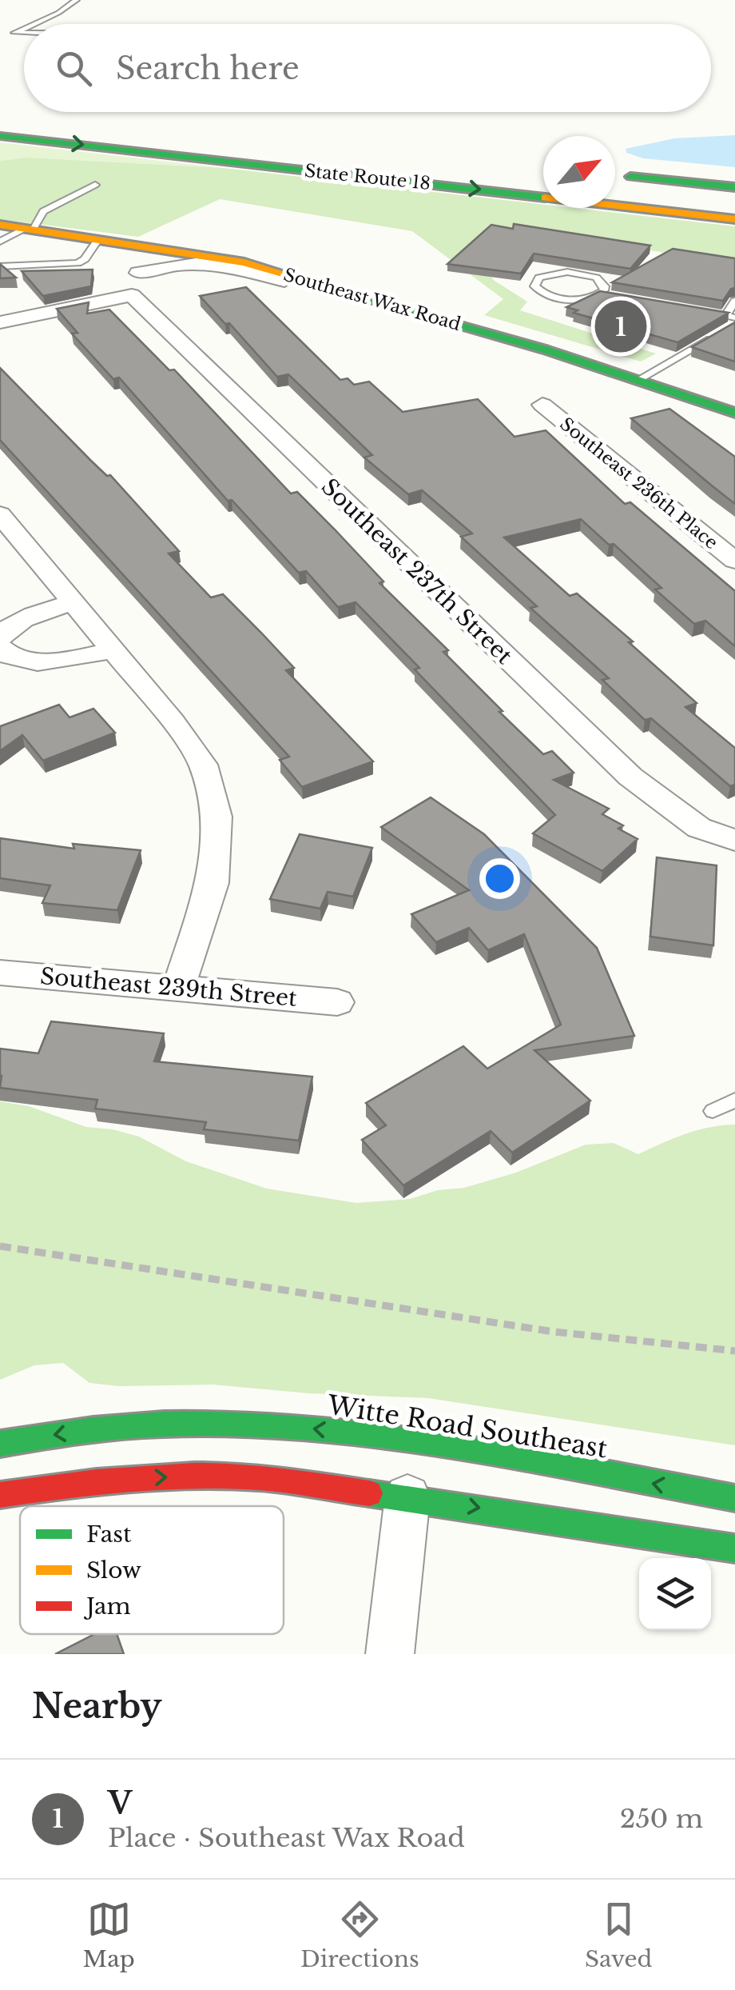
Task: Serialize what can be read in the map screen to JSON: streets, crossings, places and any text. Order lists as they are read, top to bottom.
{
  "streets": {
    "main road": ["State Route 18", "Southeast Wax Road", "Witte Road Southeast"],
    "street": ["Southeast 236th Place", "Southeast 237th Street", "Southeast 239th Street"]
  },
  "one_way": ["State Route 18"],
  "legend": ["Fast", "Slow", "Jam"],
  "north": "top right",
  "page": {
    "search": "Search here",
    "pins": "1",
    "heading": "Nearby",
    "list": [
      {
        "mark": "1",
        "name": "V",
        "note": "Place · Southeast Wax Road",
        "value": "250 m"
      }
    ],
    "nav": ["Map", "Directions", "Saved"]
  }
}
